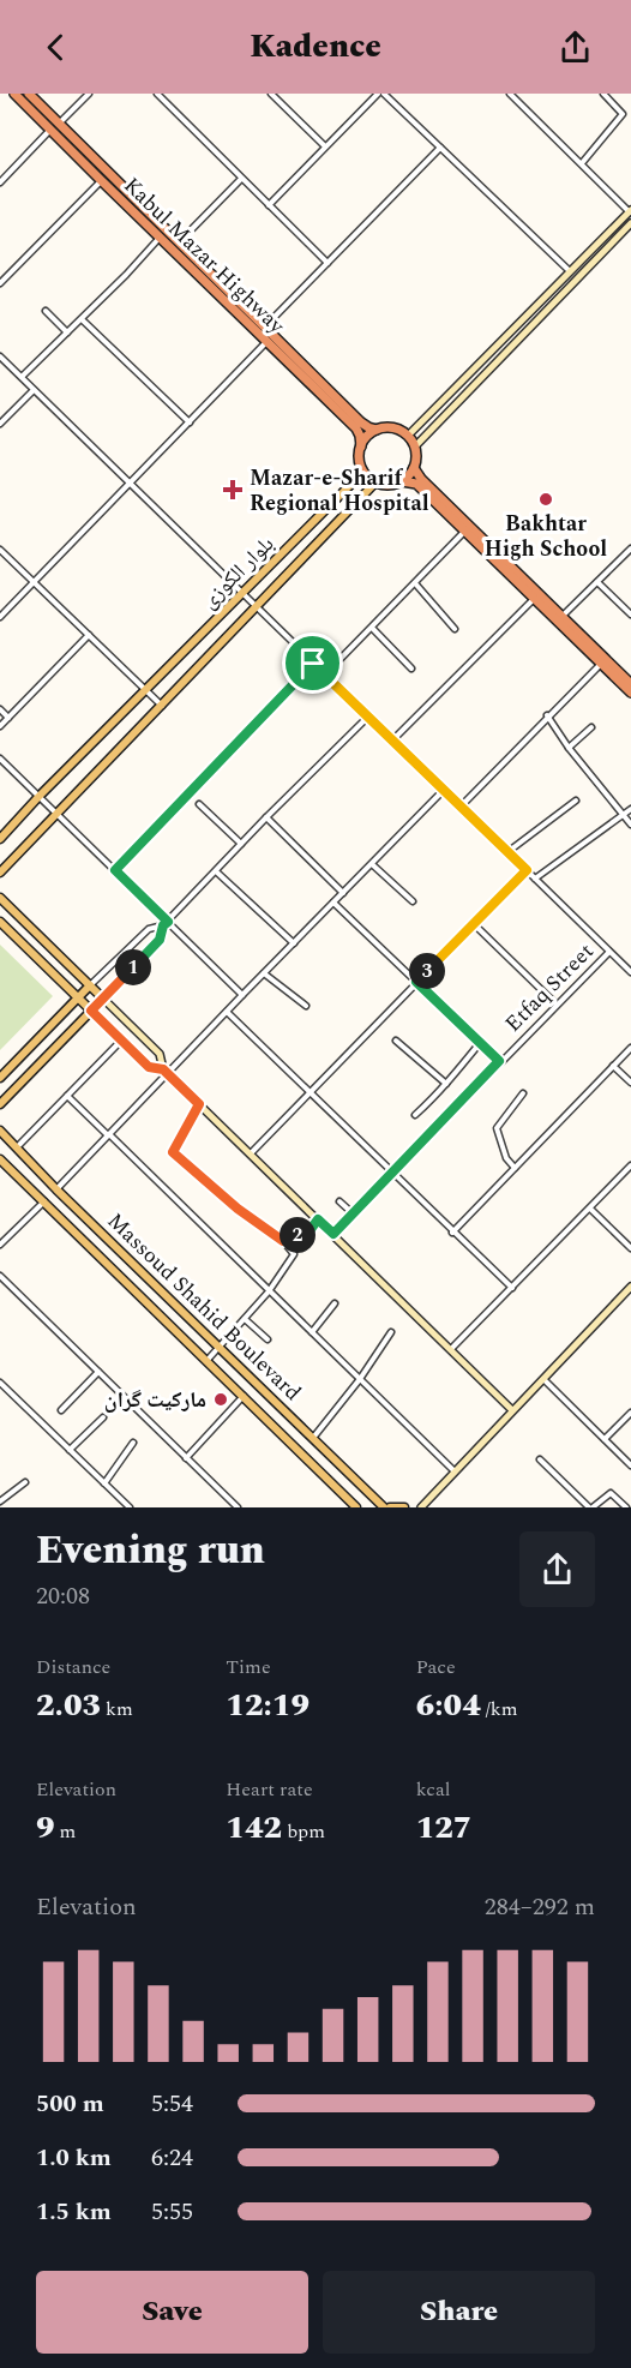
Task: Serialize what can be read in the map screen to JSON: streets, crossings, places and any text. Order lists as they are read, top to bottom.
{
  "streets": {
    "highway": ["Kabul Mazar Highway"],
    "main road": ["بلوار الکوزی", "Massoud Shahid Boulevard"],
    "street": ["Etfaq Street"]
  },
  "crossings": [
    ["Kabul Mazar Highway", "بلوار الکوزی"]
  ],
  "places": {
    "health": ["Mazar-e-Sharif Regional Hospital"],
    "other": ["Bakhtar High School", "مارکیت گران"]
  },
  "page": {
    "header": "Kadence",
    "pins": ["1", "3", "2"],
    "heading": ["Evening run", "20:08"],
    "stats": [
      ["Distance", "2.03 km"],
      ["Time", "12:19"],
      ["Pace", "6:04 /km"],
      ["Elevation", "9 m"],
      ["Heart rate", "142 bpm"],
      ["kcal", "127"]
    ],
    "chart": ["Elevation", "284–292 m"],
    "list": [
      {
        "name": "500 m",
        "note": "5:54"
      },
      {
        "name": "1.0 km",
        "note": "6:24"
      },
      {
        "name": "1.5 km",
        "note": "5:55"
      }
    ],
    "buttons": ["Save", "Share"]
  }
}
